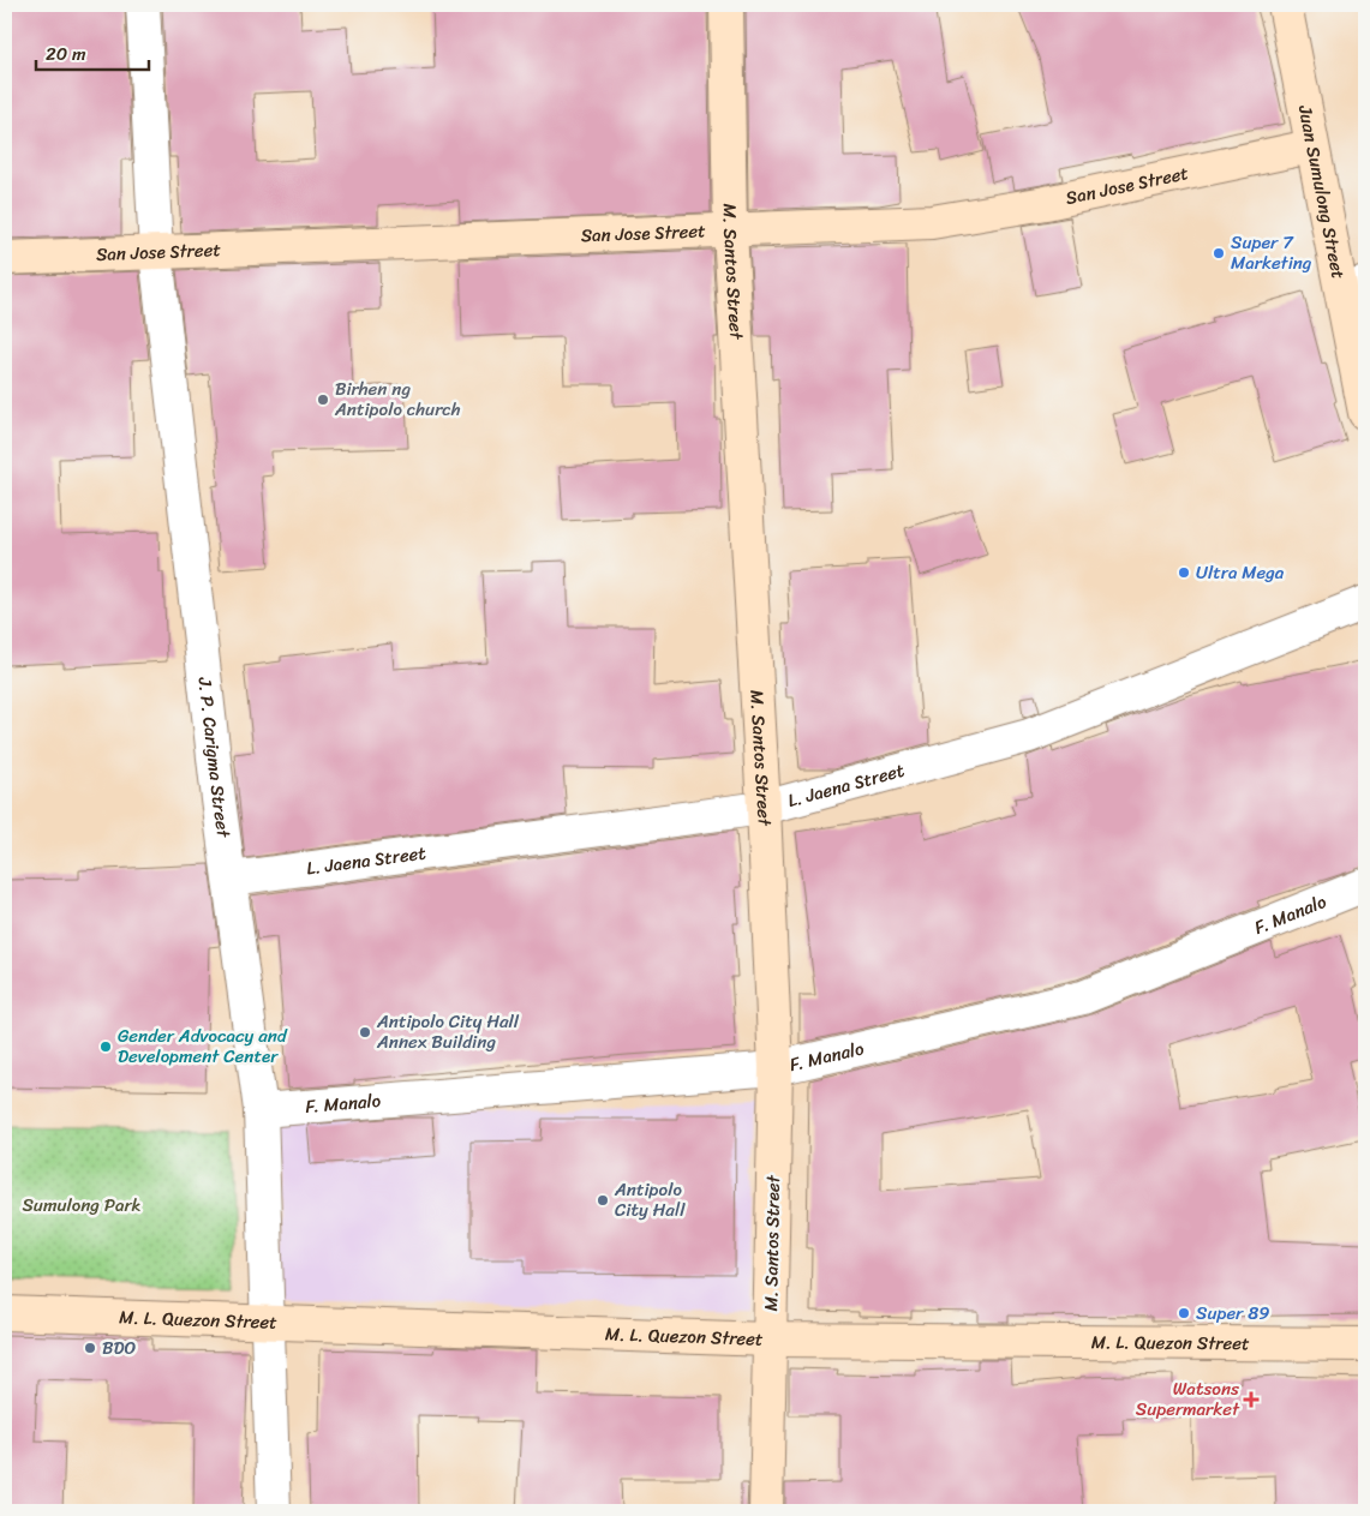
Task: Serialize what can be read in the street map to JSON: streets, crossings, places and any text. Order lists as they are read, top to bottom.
{
  "streets": {
    "main road": [
      "San Jose Street",
      "Juan Sumulong Street",
      "M. Santos Street",
      "M. L. Quezon Street"
    ],
    "street": ["J. P. Carigma Street", "L. Jaena Street", "F. Manalo"]
  },
  "crossings": [
    ["San Jose Street", "Juan Sumulong Street"],
    ["San Jose Street", "M. Santos Street"],
    ["San Jose Street", "J. P. Carigma Street"],
    ["M. Santos Street", "L. Jaena Street"],
    ["M. Santos Street", "F. Manalo"],
    ["M. Santos Street", "M. L. Quezon Street"],
    ["J. P. Carigma Street", "L. Jaena Street"],
    ["J. P. Carigma Street", "F. Manalo"],
    ["J. P. Carigma Street", "M. L. Quezon Street"]
  ],
  "parks": ["Sumulong Park"],
  "places": {
    "other": [
      "Super 7 Marketing",
      "Birhen ng Antipolo church",
      "Ultra Mega",
      "Antipolo City Hall Annex Building",
      "Gender Advocacy and Development Center",
      "Antipolo City Hall",
      "Super 89",
      "BDO"
    ],
    "health": ["Watsons Supermarket"]
  },
  "scale_bar": "20 m"
}
